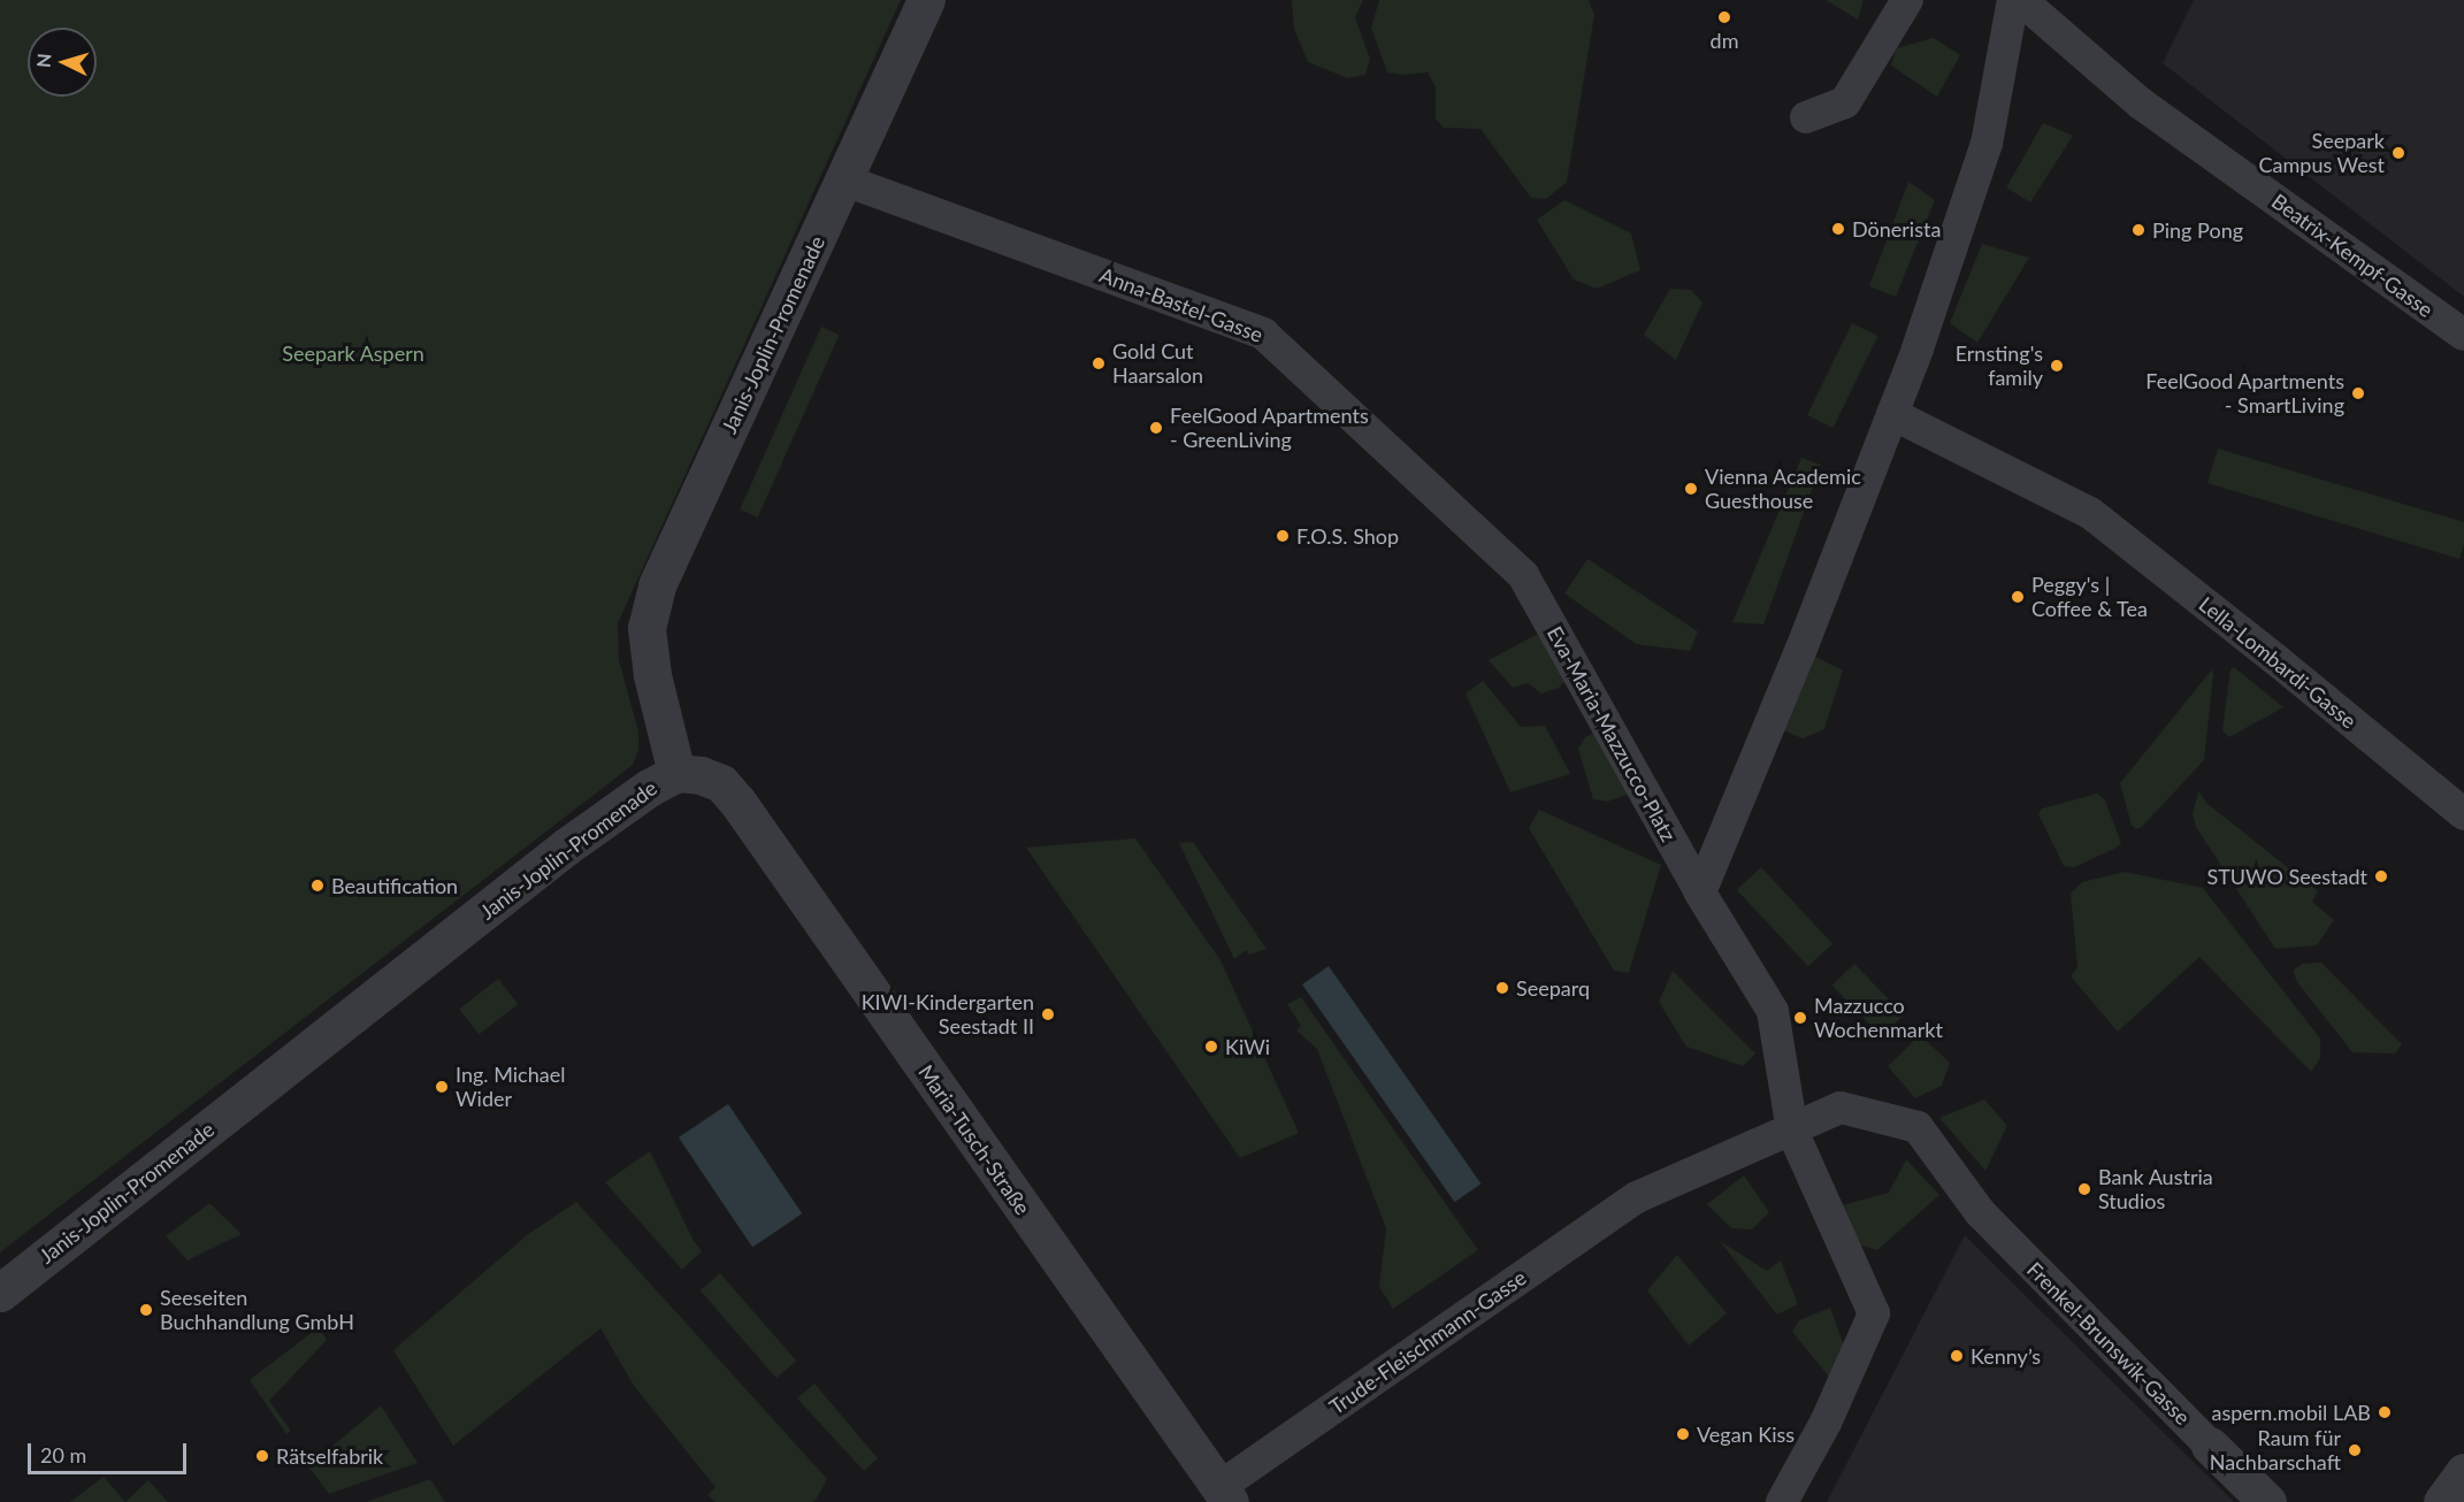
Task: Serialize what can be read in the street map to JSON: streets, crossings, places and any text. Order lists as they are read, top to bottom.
{
  "streets": {
    "street": [
      "Beatrix-Kempf-Gasse",
      "Anna-Bastel-Gasse",
      "Janis-Joplin-Promenade",
      "Lella-Lombardi-Gasse",
      "Eva-Maria-Mazzucco-Platz",
      "Maria-Tusch-Straße",
      "Trude-Fleischmann-Gasse",
      "Frenkel-Brunswik-Gasse"
    ]
  },
  "crossings": [
    ["Anna-Bastel-Gasse", "Janis-Joplin-Promenade"],
    ["Anna-Bastel-Gasse", "Eva-Maria-Mazzucco-Platz"],
    ["Janis-Joplin-Promenade", "Maria-Tusch-Straße"],
    ["Eva-Maria-Mazzucco-Platz", "Trude-Fleischmann-Gasse"],
    ["Eva-Maria-Mazzucco-Platz", "Frenkel-Brunswik-Gasse"],
    ["Maria-Tusch-Straße", "Trude-Fleischmann-Gasse"],
    ["Trude-Fleischmann-Gasse", "Frenkel-Brunswik-Gasse"]
  ],
  "parks": ["Seepark Aspern"],
  "places": [
    "dm",
    "Seepark Campus West",
    "Dönerista",
    "Ping Pong",
    "Gold Cut Haarsalon",
    "Ernsting's family",
    "FeelGood Apartments - SmartLiving",
    "FeelGood Apartments - GreenLiving",
    "Vienna Academic Guesthouse",
    "F.O.S. Shop",
    "Peggy's | Coffee & Tea",
    "STUWO Seestadt",
    "Beautification",
    "Seeparq",
    "KIWI-Kindergarten Seestadt II",
    "Mazzucco Wochenmarkt",
    "KiWi",
    "Ing. Michael Wider",
    "Bank Austria Studios",
    "Seeseiten Buchhandlung GmbH",
    "Kenny’s",
    "aspern.mobil LAB",
    "Vegan Kiss",
    "Raum für Nachbarschaft",
    "Rätselfabrik"
  ],
  "scale_bar": "20 m",
  "north": "left"
}
